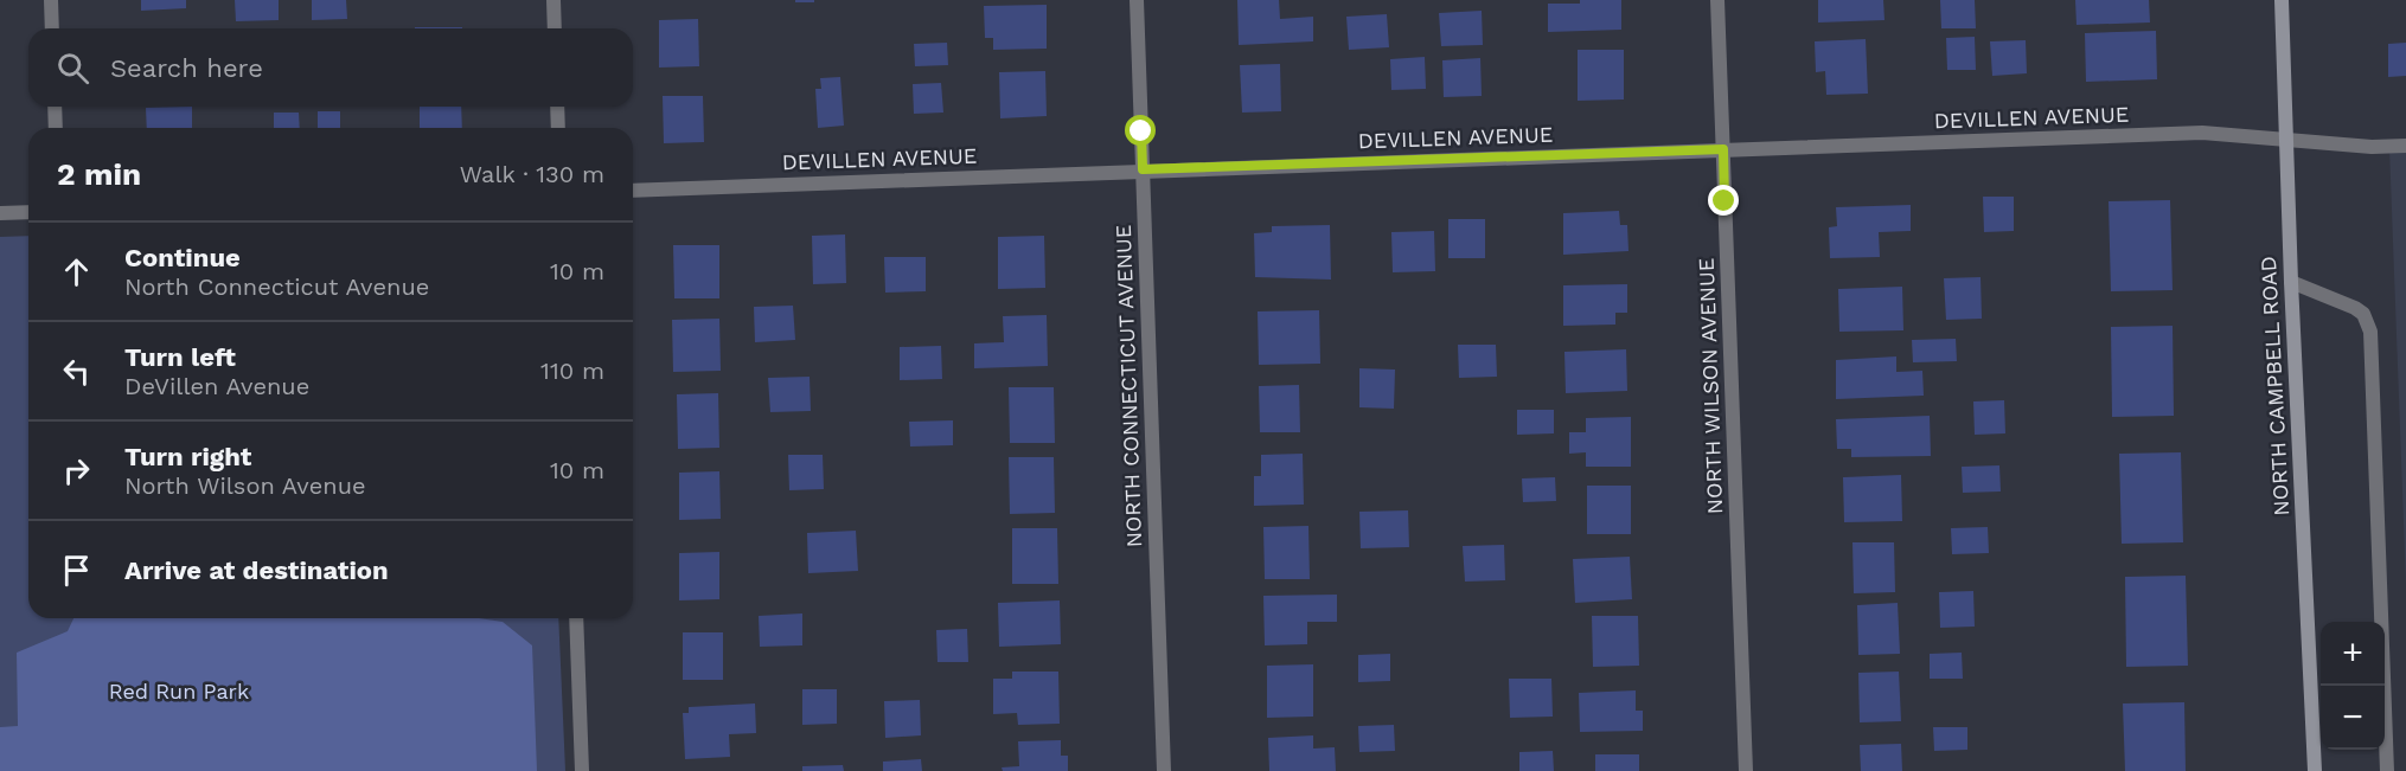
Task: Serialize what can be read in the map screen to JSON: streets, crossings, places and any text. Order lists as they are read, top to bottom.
{
  "streets": {
    "street": [
      "DEVILLEN AVENUE",
      "NORTH CONNECTICUT AVENUE",
      "NORTH WILSON AVENUE",
      "NORTH CAMPBELL ROAD"
    ]
  },
  "crossings": [
    ["DEVILLEN AVENUE", "NORTH CONNECTICUT AVENUE"],
    ["DEVILLEN AVENUE", "NORTH WILSON AVENUE"],
    ["DEVILLEN AVENUE", "NORTH CAMPBELL ROAD"]
  ],
  "parks": ["Red Run Park"],
  "page": {
    "search": "Search here",
    "heading": ["2 min", "Walk · 130 m"],
    "list": [
      ["Continue", "North Connecticut Avenue", "10 m"],
      ["Turn left", "DeVillen Avenue", "110 m"],
      ["Turn right", "North Wilson Avenue", "10 m"],
      "Arrive at destination"
    ],
    "map_buttons": ["+", "−"]
  }
}
